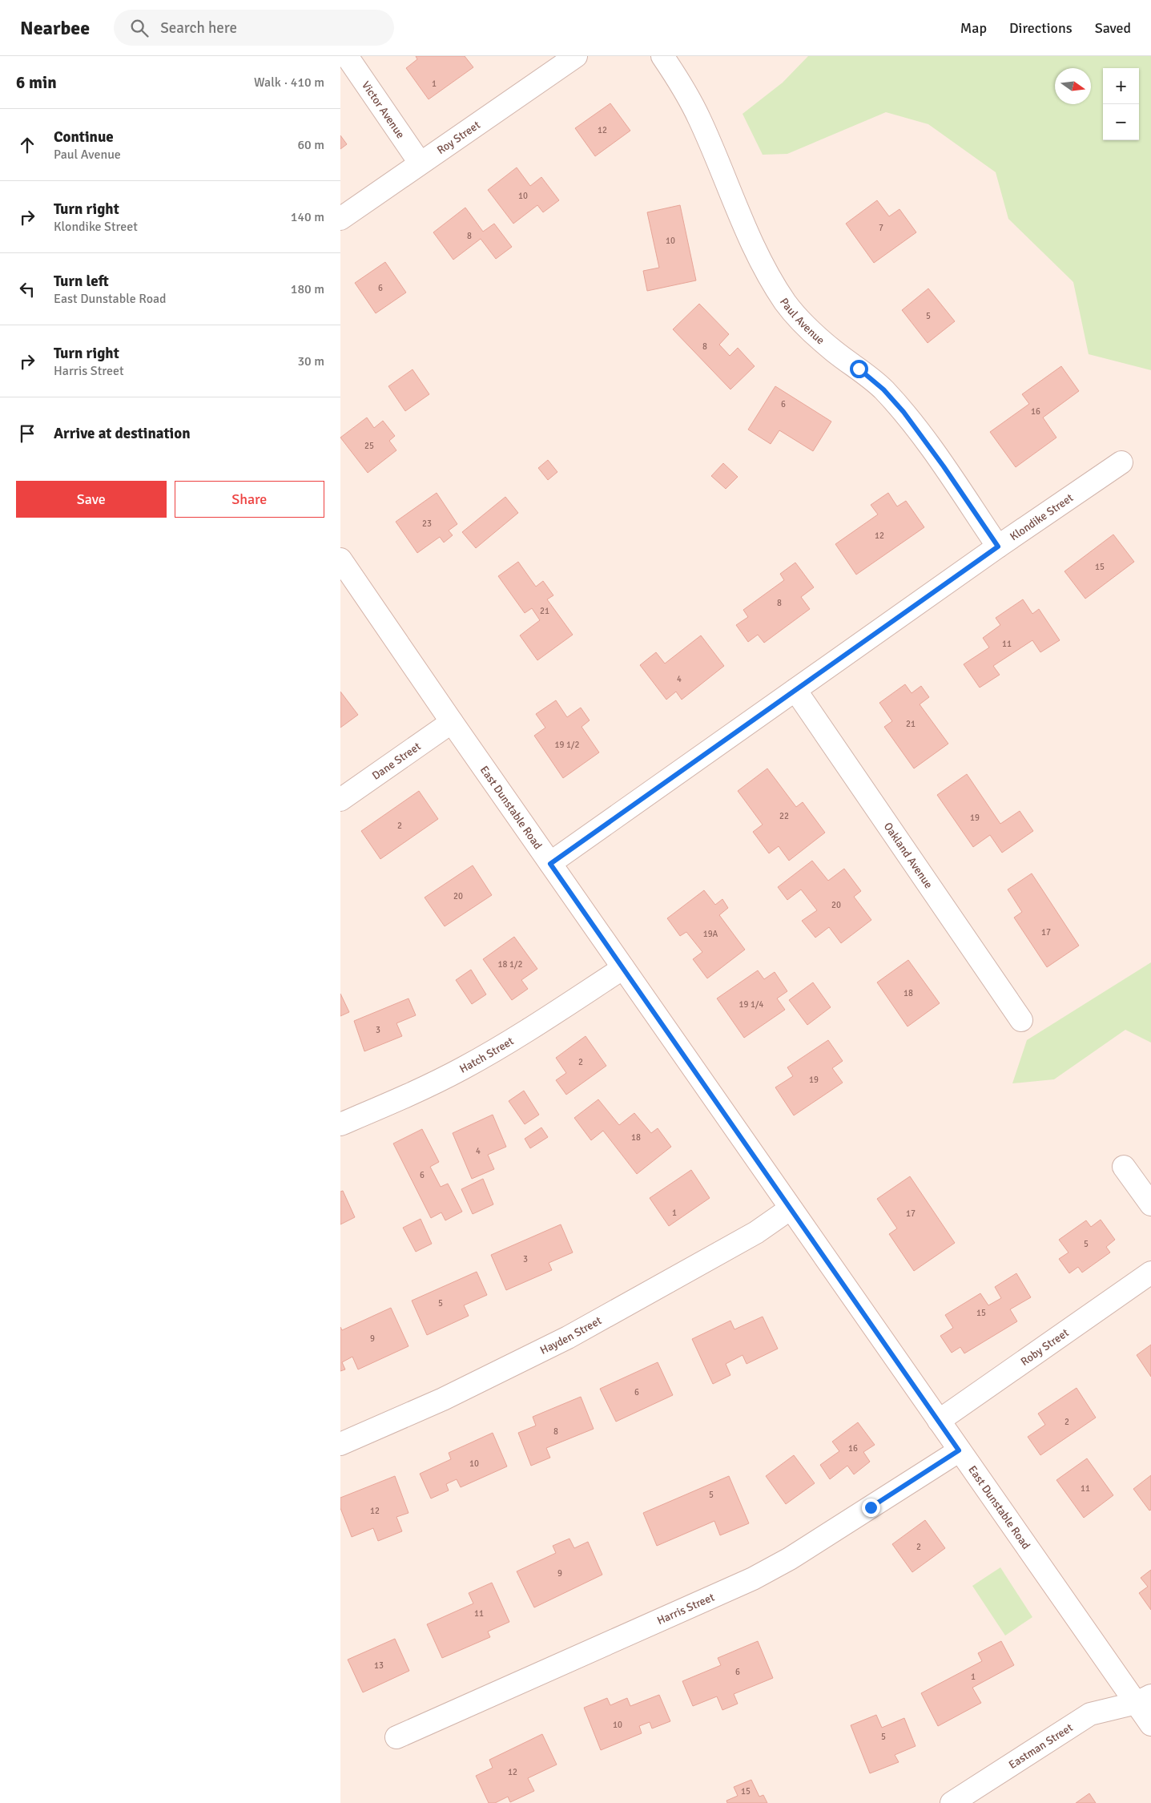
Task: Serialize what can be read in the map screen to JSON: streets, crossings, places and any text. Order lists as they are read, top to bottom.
{
  "streets": {
    "street": [
      "Victor Avenue",
      "Roy Street",
      "Paul Avenue",
      "Klondike Street",
      "Dane Street",
      "East Dunstable Road",
      "Oakland Avenue",
      "Hatch Street",
      "Hayden Street",
      "Roby Street",
      "Harris Street",
      "Eastman Street"
    ]
  },
  "crossings": [
    ["Victor Avenue", "Roy Street"],
    ["Paul Avenue", "Klondike Street"],
    ["Klondike Street", "East Dunstable Road"],
    ["Klondike Street", "Oakland Avenue"],
    ["Dane Street", "East Dunstable Road"],
    ["East Dunstable Road", "Hatch Street"],
    ["East Dunstable Road", "Hayden Street"],
    ["East Dunstable Road", "Roby Street"],
    ["East Dunstable Road", "Harris Street"],
    ["East Dunstable Road", "Eastman Street"]
  ],
  "house_numbers": [
    "1",
    "12",
    "10",
    "7",
    "8",
    "10",
    "6",
    "5",
    "8",
    "6",
    "16",
    "25",
    "23",
    "12",
    "15",
    "8",
    "21",
    "11",
    "4",
    "21",
    "19 1/2",
    "22",
    "19",
    "2",
    "20",
    "20",
    "17",
    "19A",
    "18 1/2",
    "18",
    "19 1/4",
    "3",
    "2",
    "19",
    "18",
    "4",
    "6",
    "1",
    "17",
    "5",
    "3",
    "5",
    "15",
    "9",
    "6",
    "2",
    "8",
    "16",
    "10",
    "11",
    "5",
    "12",
    "2",
    "9",
    "11",
    "13",
    "6",
    "1",
    "10",
    "5",
    "12",
    "15"
  ],
  "north": "right",
  "page": {
    "header": "Nearbee",
    "search": "Search here",
    "nav": ["Map", "Directions", "Saved"],
    "heading": ["6 min", "Walk · 410 m"],
    "map_buttons": ["+", "−"],
    "list": [
      ["Continue", "Paul Avenue", "60 m"],
      ["Turn right", "Klondike Street", "140 m"],
      ["Turn left", "East Dunstable Road", "180 m"],
      ["Turn right", "Harris Street", "30 m"],
      "Arrive at destination"
    ],
    "buttons": ["Save", "Share"]
  }
}
